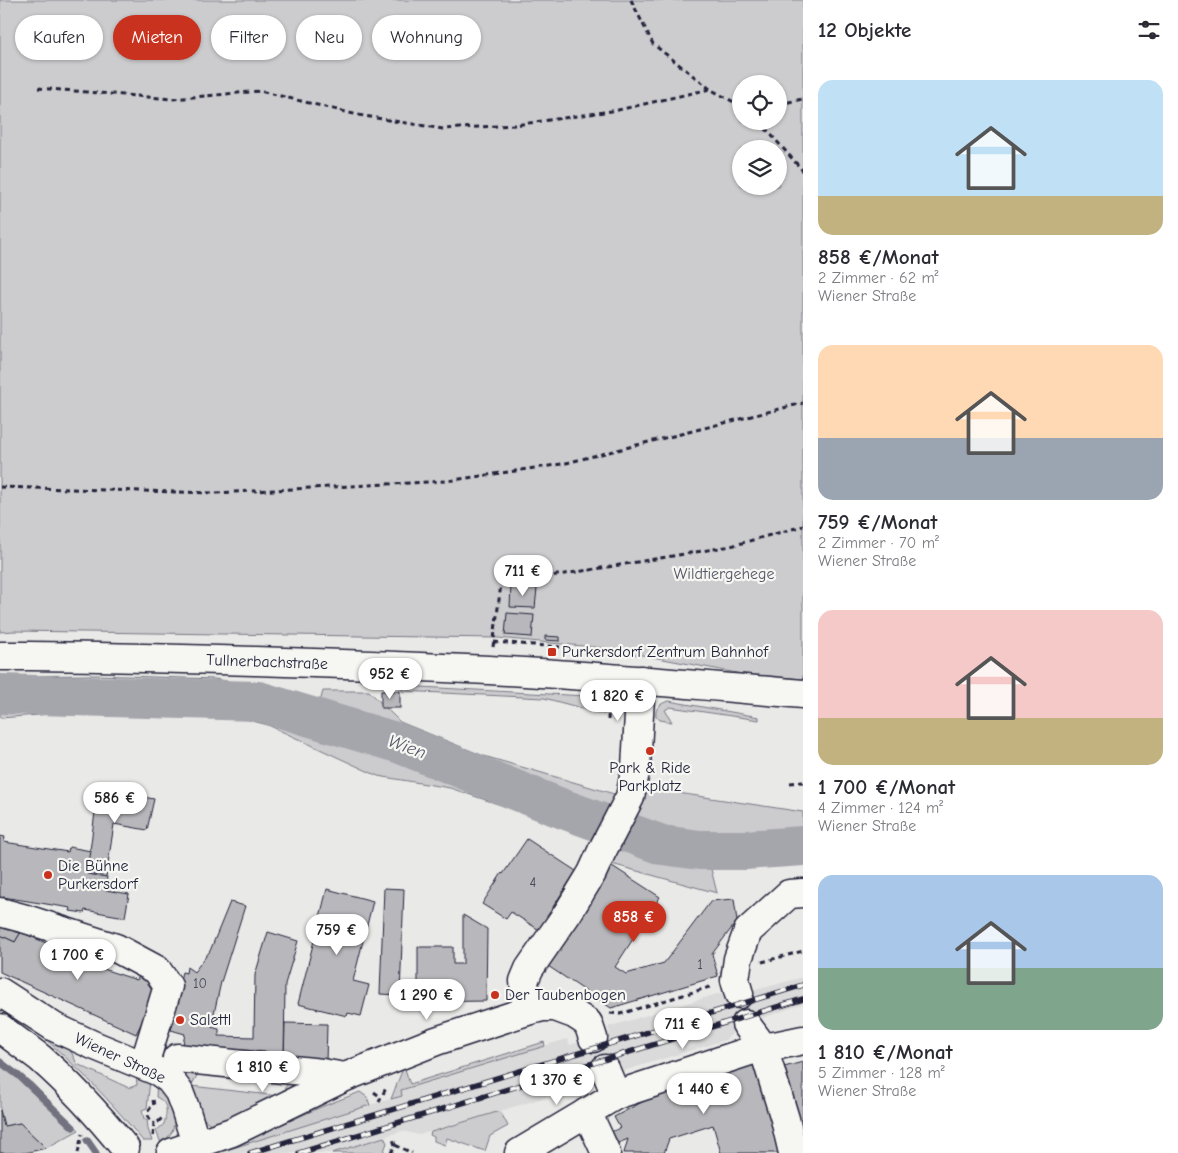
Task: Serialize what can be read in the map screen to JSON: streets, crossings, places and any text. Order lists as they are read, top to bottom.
{
  "streets": {
    "street": ["Tullnerbachstraße", "Wiener Straße"]
  },
  "water": ["Wien"],
  "parks": ["Wildtiergehege"],
  "places": {
    "transit": ["Purkersdorf Zentrum Bahnhof"],
    "other": [
      "Park & Ride Parkplatz",
      "Die Bühne Purkersdorf",
      "Der Taubenbogen",
      "Salettl"
    ]
  },
  "house_numbers": ["4", "1", "10"],
  "page": {
    "heading": "12 Objekte",
    "chip": [
      "Kaufen",
      "Mieten",
      "Filter",
      "Neu",
      "Wohnung"
    ],
    "list": [
      {
        "name": "858 €/Monat",
        "note": "2 Zimmer · 62 m² · Wiener Straße"
      },
      {
        "name": "759 €/Monat",
        "note": "2 Zimmer · 70 m² · Wiener Straße"
      },
      {
        "name": "1 700 €/Monat",
        "note": "4 Zimmer · 124 m² · Wiener Straße"
      },
      {
        "name": "1 810 €/Monat",
        "note": "5 Zimmer · 128 m² · Wiener Straße"
      }
    ],
    "price": [
      "711 €",
      "952 €",
      "1 820 €",
      "586 €",
      "858 €",
      "759 €",
      "1 700 €",
      "1 290 €",
      "711 €",
      "1 810 €",
      "1 370 €",
      "1 440 €"
    ]
  }
}
